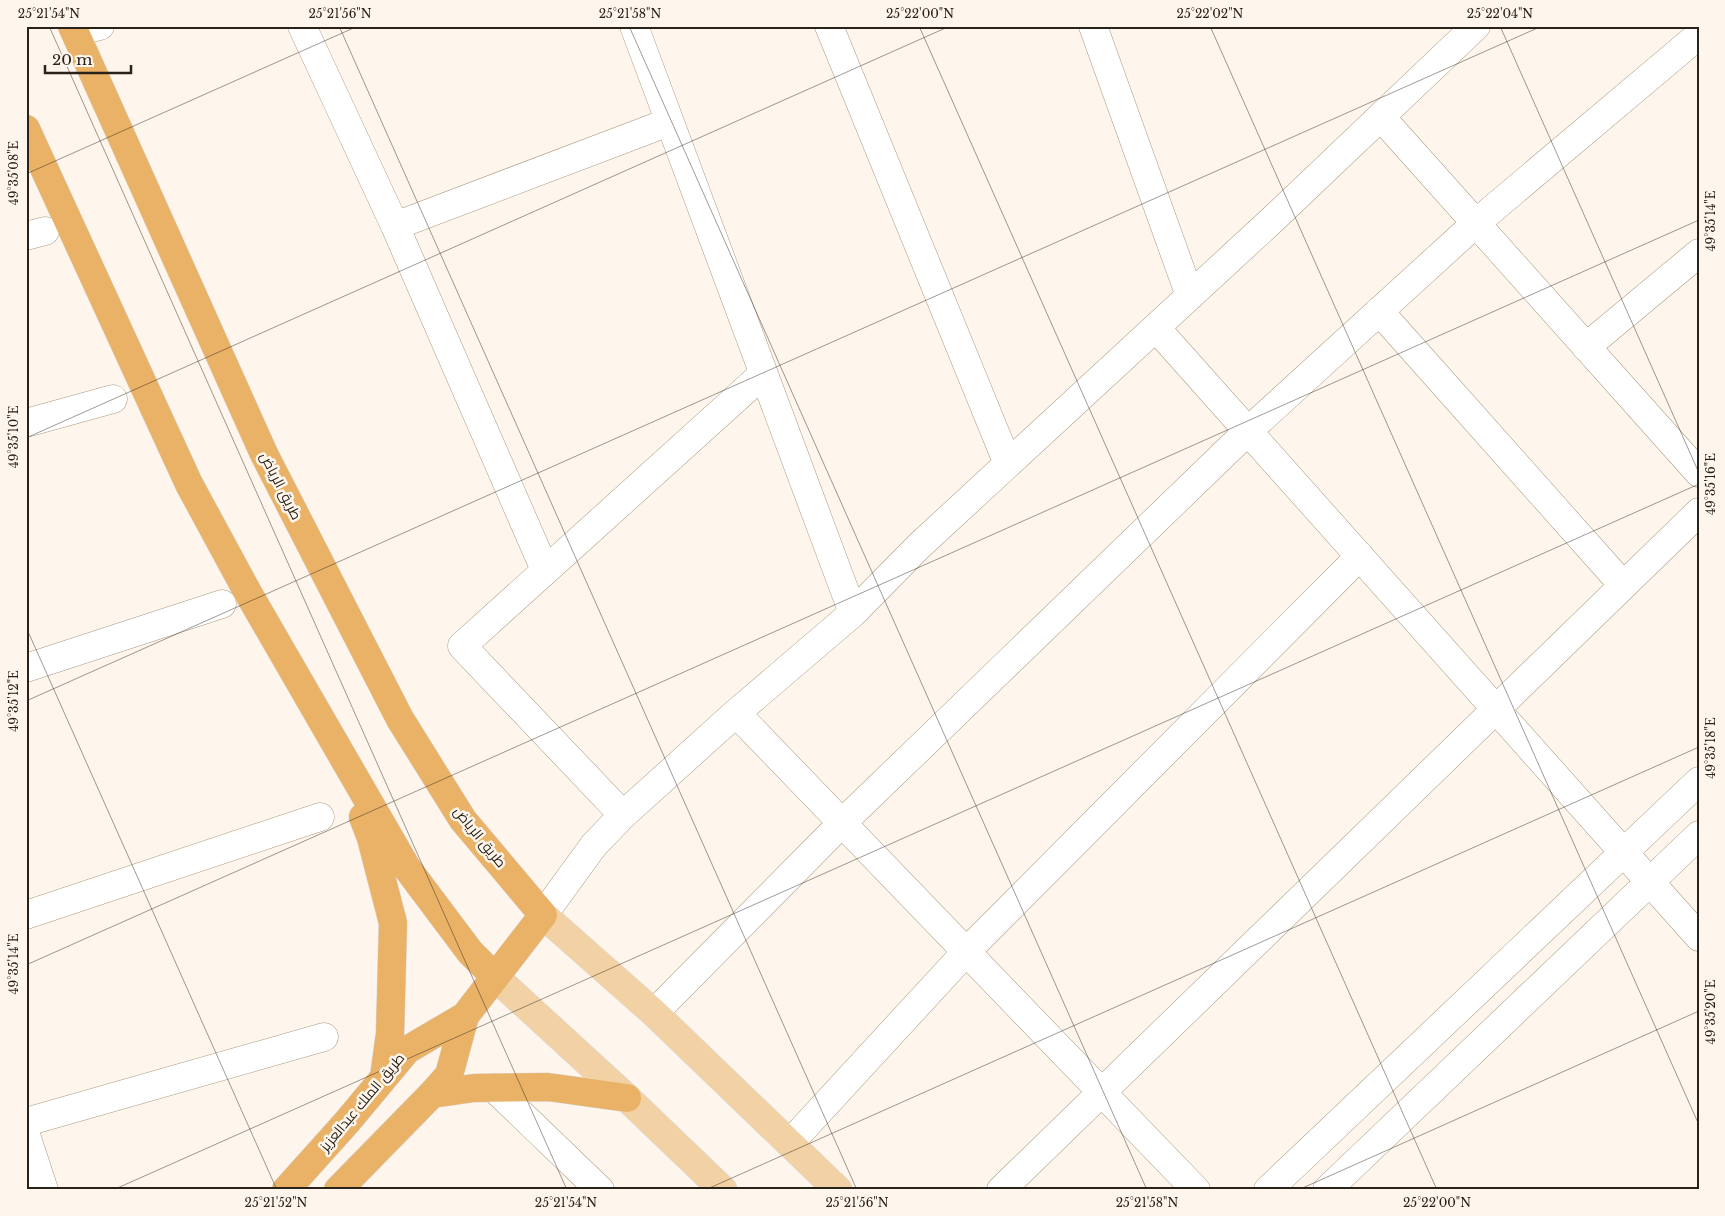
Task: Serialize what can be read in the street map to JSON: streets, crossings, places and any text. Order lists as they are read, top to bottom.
{
  "streets": {
    "highway": ["طريق الرياض", "طريق الملك عبدالعزيز"]
  },
  "scale_bar": "20 m",
  "coordinates": [
    "25°21'54\"N",
    "25°21'56\"N",
    "25°21'58\"N",
    "25°22'00\"N",
    "25°22'02\"N",
    "25°22'04\"N",
    "49°35'08\"E",
    "49°35'14\"E",
    "49°35'10\"E",
    "49°35'16\"E",
    "49°35'12\"E",
    "49°35'18\"E",
    "49°35'20\"E",
    "25°21'52\"N"
  ]
}
